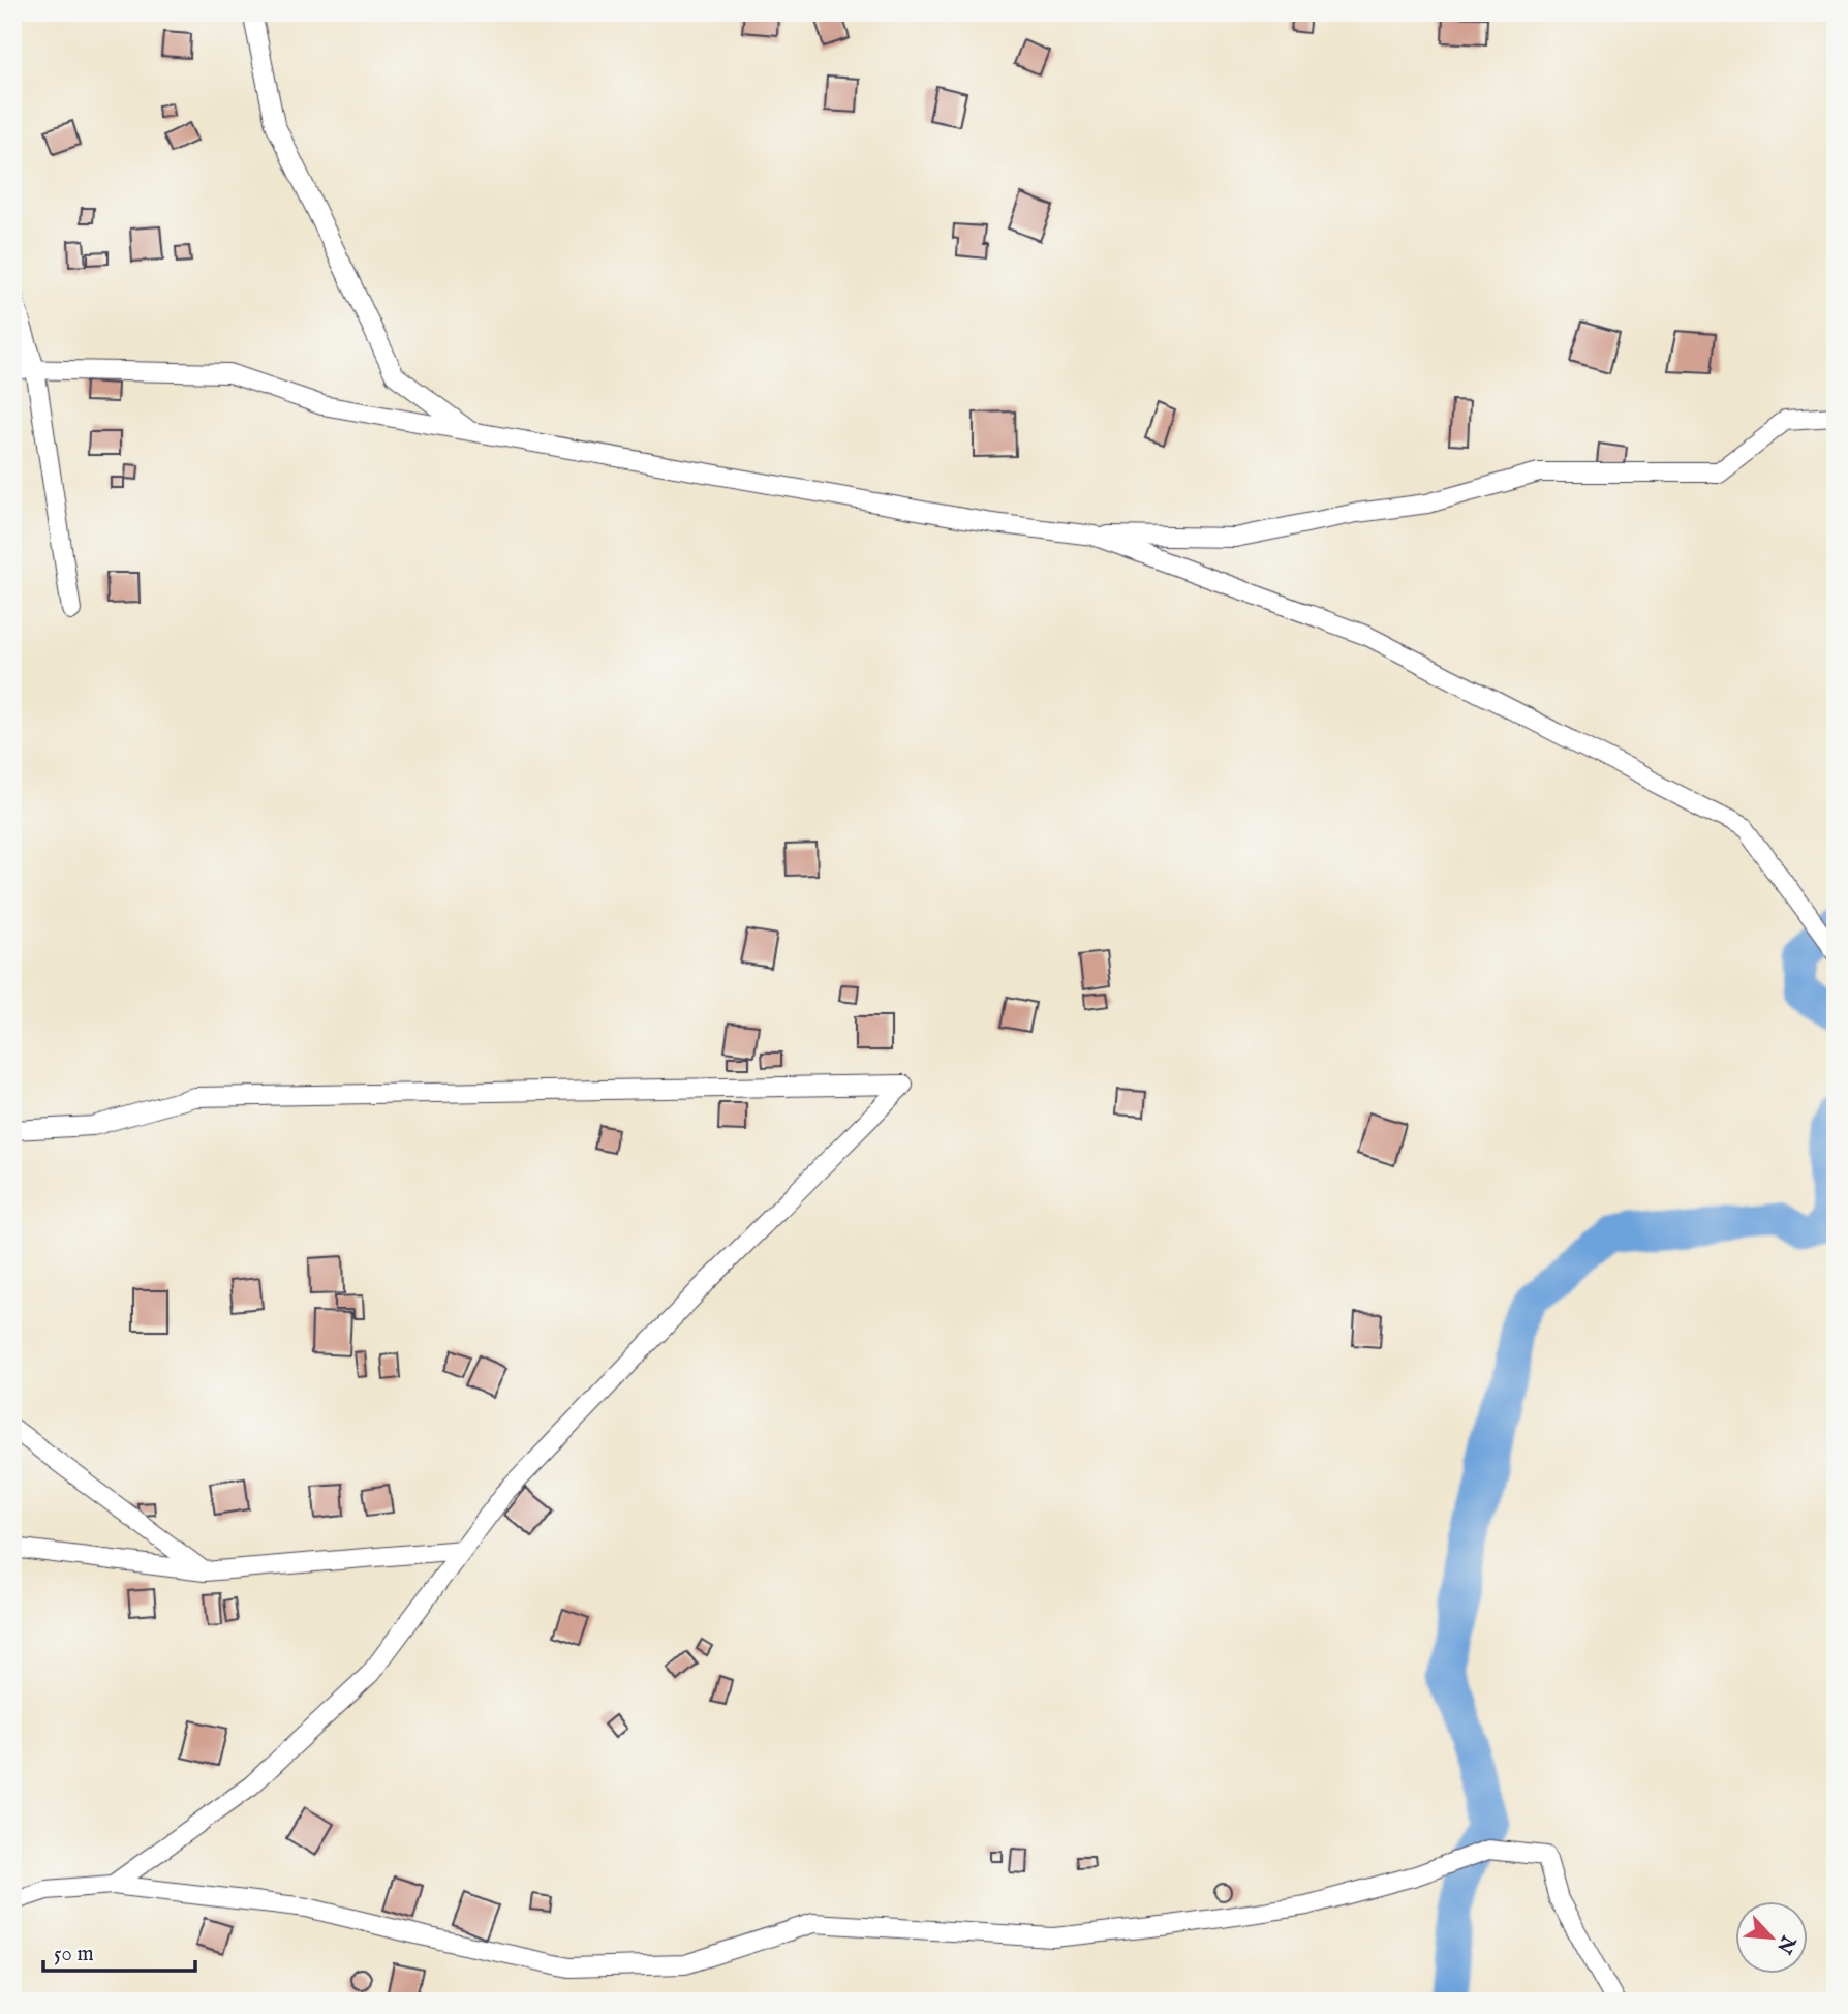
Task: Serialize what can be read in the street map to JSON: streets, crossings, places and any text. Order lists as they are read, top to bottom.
{
  "scale_bar": "50 m",
  "north": "bottom right"
}
